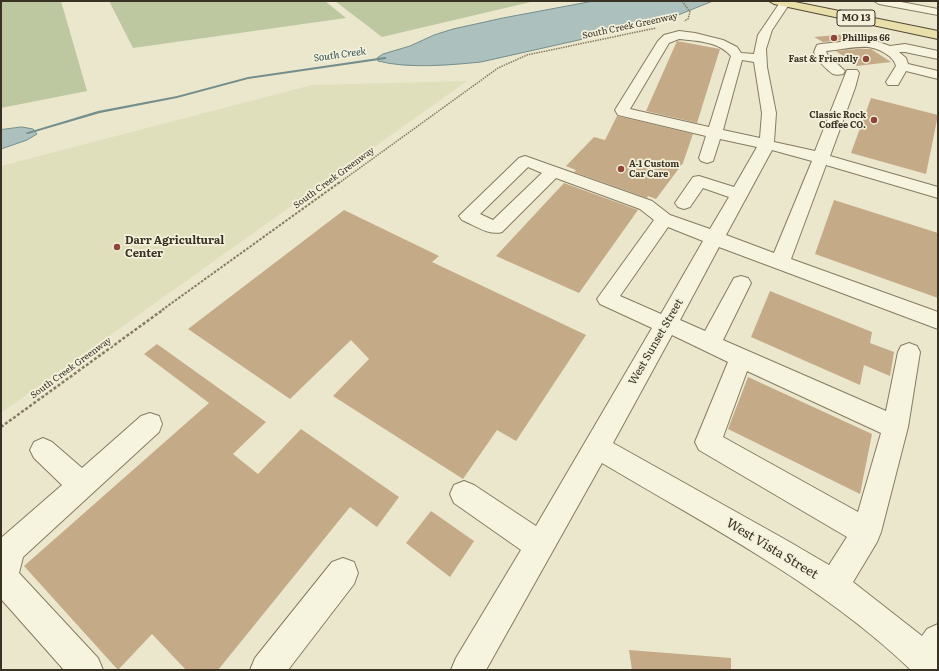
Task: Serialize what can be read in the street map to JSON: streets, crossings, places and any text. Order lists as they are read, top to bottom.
{
  "streets": {
    "main road": ["MO 13"],
    "street": ["West Sunset Street", "West Vista Street"],
    "path": ["South Creek Greenway"]
  },
  "crossings": [
    ["MO 13", "West Sunset Street"],
    ["West Sunset Street", "West Vista Street"]
  ],
  "water": ["South Creek"],
  "places": [
    "Phillips 66",
    "Fast & Friendly",
    "Classic Rock Coffee CO.",
    "A-1 Custom Car Care",
    "Darr Agricultural Center"
  ]
}
